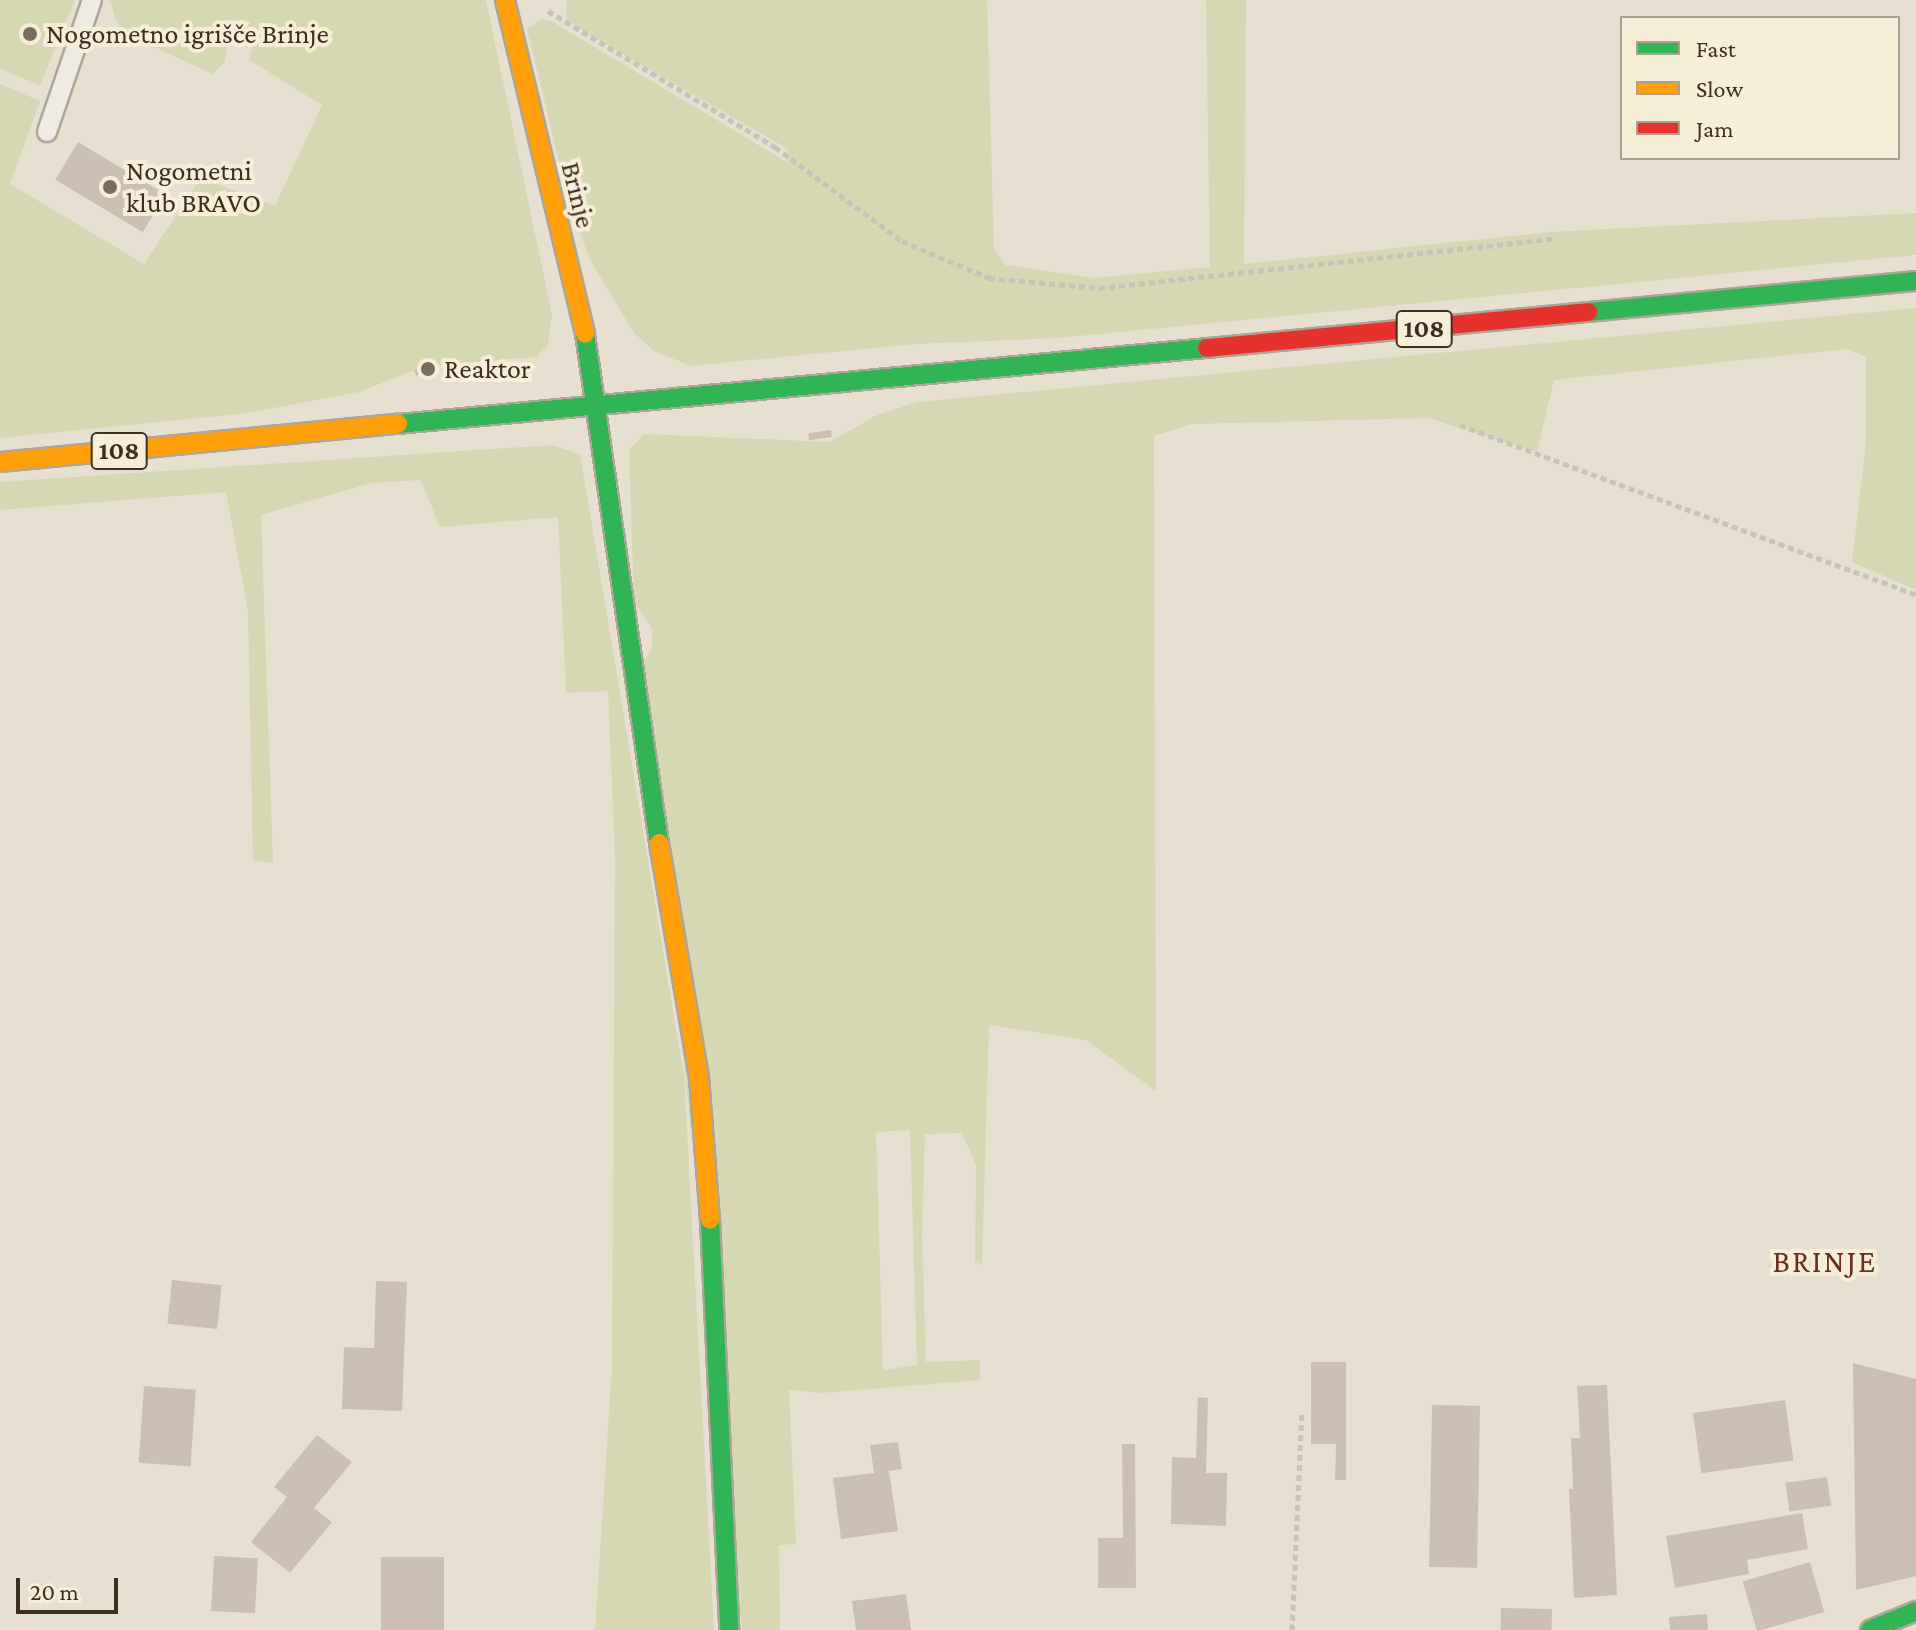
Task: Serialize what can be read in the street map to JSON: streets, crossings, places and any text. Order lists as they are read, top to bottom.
{
  "streets": {
    "main road": ["Brinje", "108"]
  },
  "crossings": [
    ["Brinje", "108"]
  ],
  "districts": ["BRINJE"],
  "places": ["Nogometno igrišče Brinje", "Nogometni klub BRAVO", "Reaktor"],
  "legend": ["Fast", "Slow", "Jam"],
  "scale_bar": "20 m"
}
